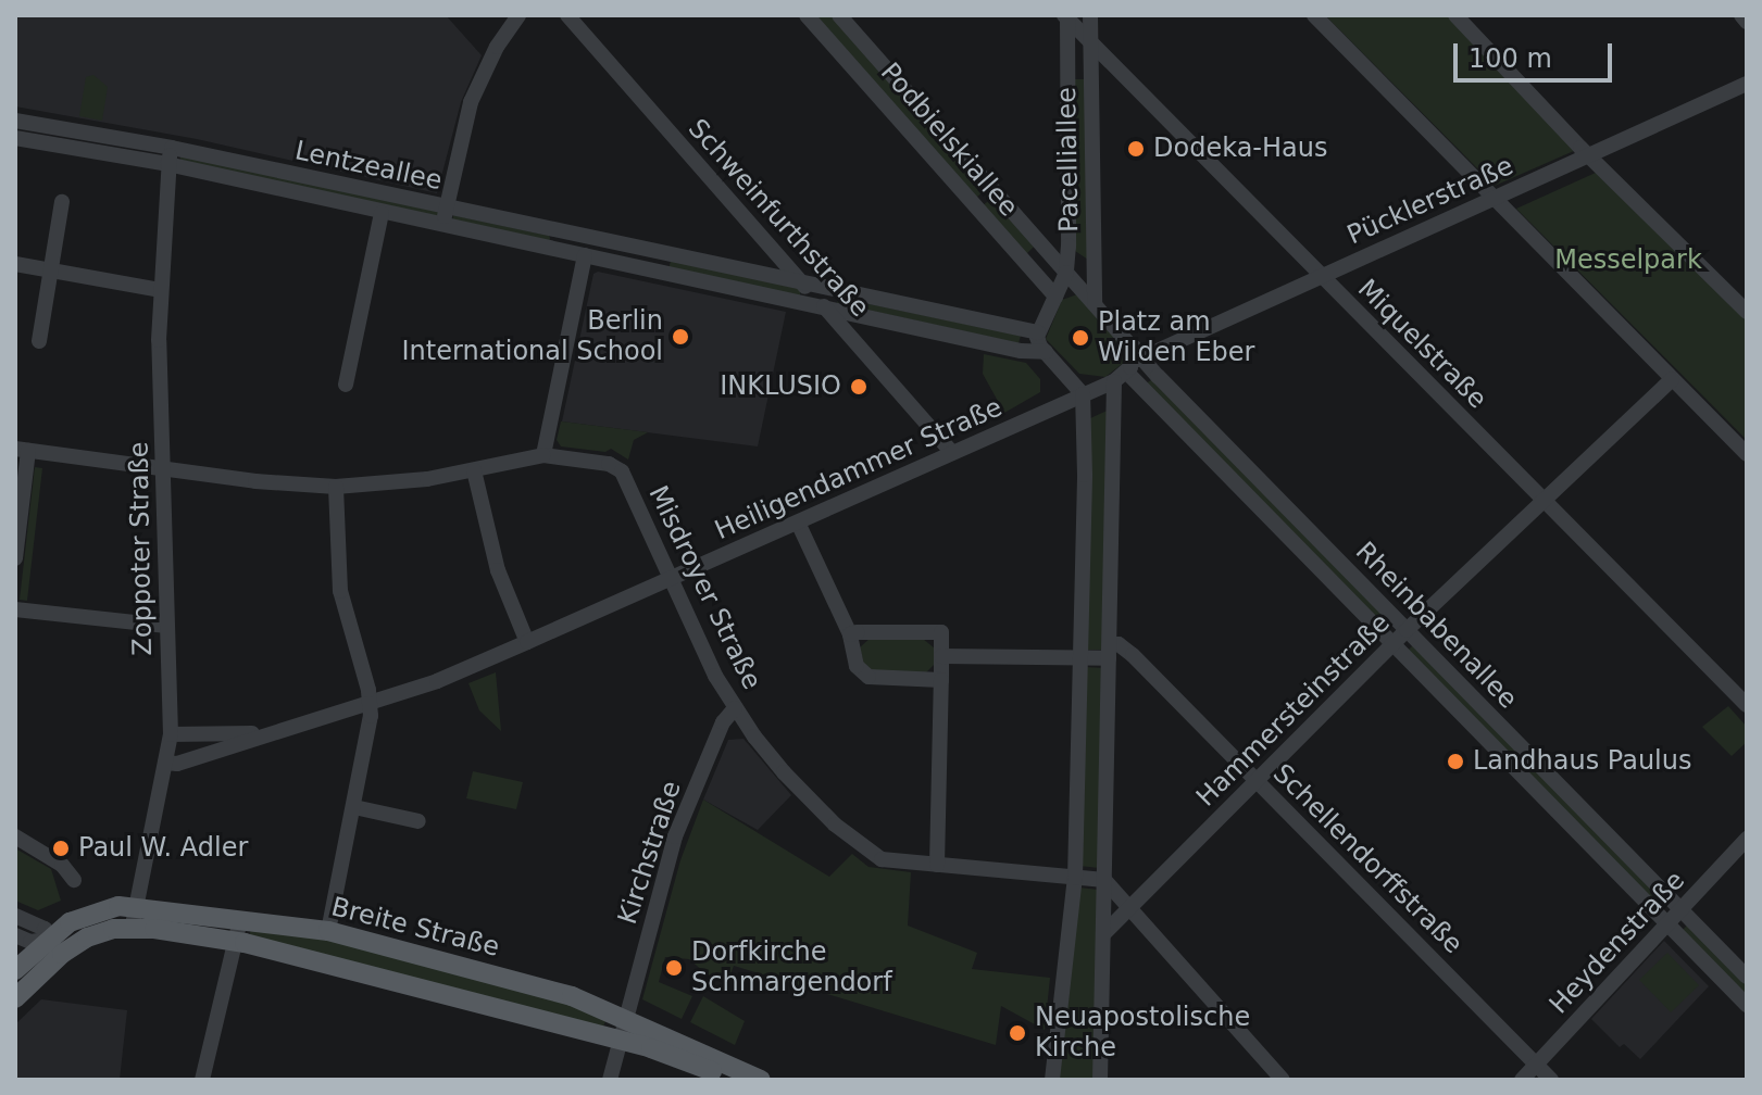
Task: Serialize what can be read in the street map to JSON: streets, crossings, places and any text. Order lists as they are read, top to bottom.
{
  "streets": {
    "main road": ["Breite Straße"],
    "street": [
      "Podbielskiallee",
      "Pacelliallee",
      "Lentzeallee",
      "Pücklerstraße",
      "Schweinfurthstraße",
      "Miquelstraße",
      "Heiligendammer Straße",
      "Zoppoter Straße",
      "Misdroyer Straße",
      "Rheinbabenallee",
      "Hammersteinstraße",
      "Kirchstraße",
      "Schellendorffstraße",
      "Heydenstraße"
    ]
  },
  "crossings": [
    ["Podbielskiallee", "Pacelliallee"],
    ["Pacelliallee", "Miquelstraße"],
    ["Pacelliallee", "Rheinbabenallee"],
    ["Lentzeallee", "Schweinfurthstraße"],
    ["Lentzeallee", "Zoppoter Straße"],
    ["Pücklerstraße", "Miquelstraße"],
    ["Pücklerstraße", "Rheinbabenallee"],
    ["Schweinfurthstraße", "Heiligendammer Straße"],
    ["Miquelstraße", "Hammersteinstraße"],
    ["Heiligendammer Straße", "Zoppoter Straße"],
    ["Heiligendammer Straße", "Misdroyer Straße"],
    ["Zoppoter Straße", "Breite Straße"],
    ["Misdroyer Straße", "Kirchstraße"],
    ["Rheinbabenallee", "Hammersteinstraße"],
    ["Rheinbabenallee", "Heydenstraße"],
    ["Hammersteinstraße", "Schellendorffstraße"],
    ["Kirchstraße", "Breite Straße"],
    ["Schellendorffstraße", "Heydenstraße"]
  ],
  "parks": ["Messelpark"],
  "places": [
    "Dodeka-Haus",
    "Berlin International School",
    "Platz am Wilden Eber",
    "INKLUSIO",
    "Landhaus Paulus",
    "Paul W. Adler",
    "Dorfkirche Schmargendorf",
    "Neuapostolische Kirche"
  ],
  "scale_bar": "100 m"
}
